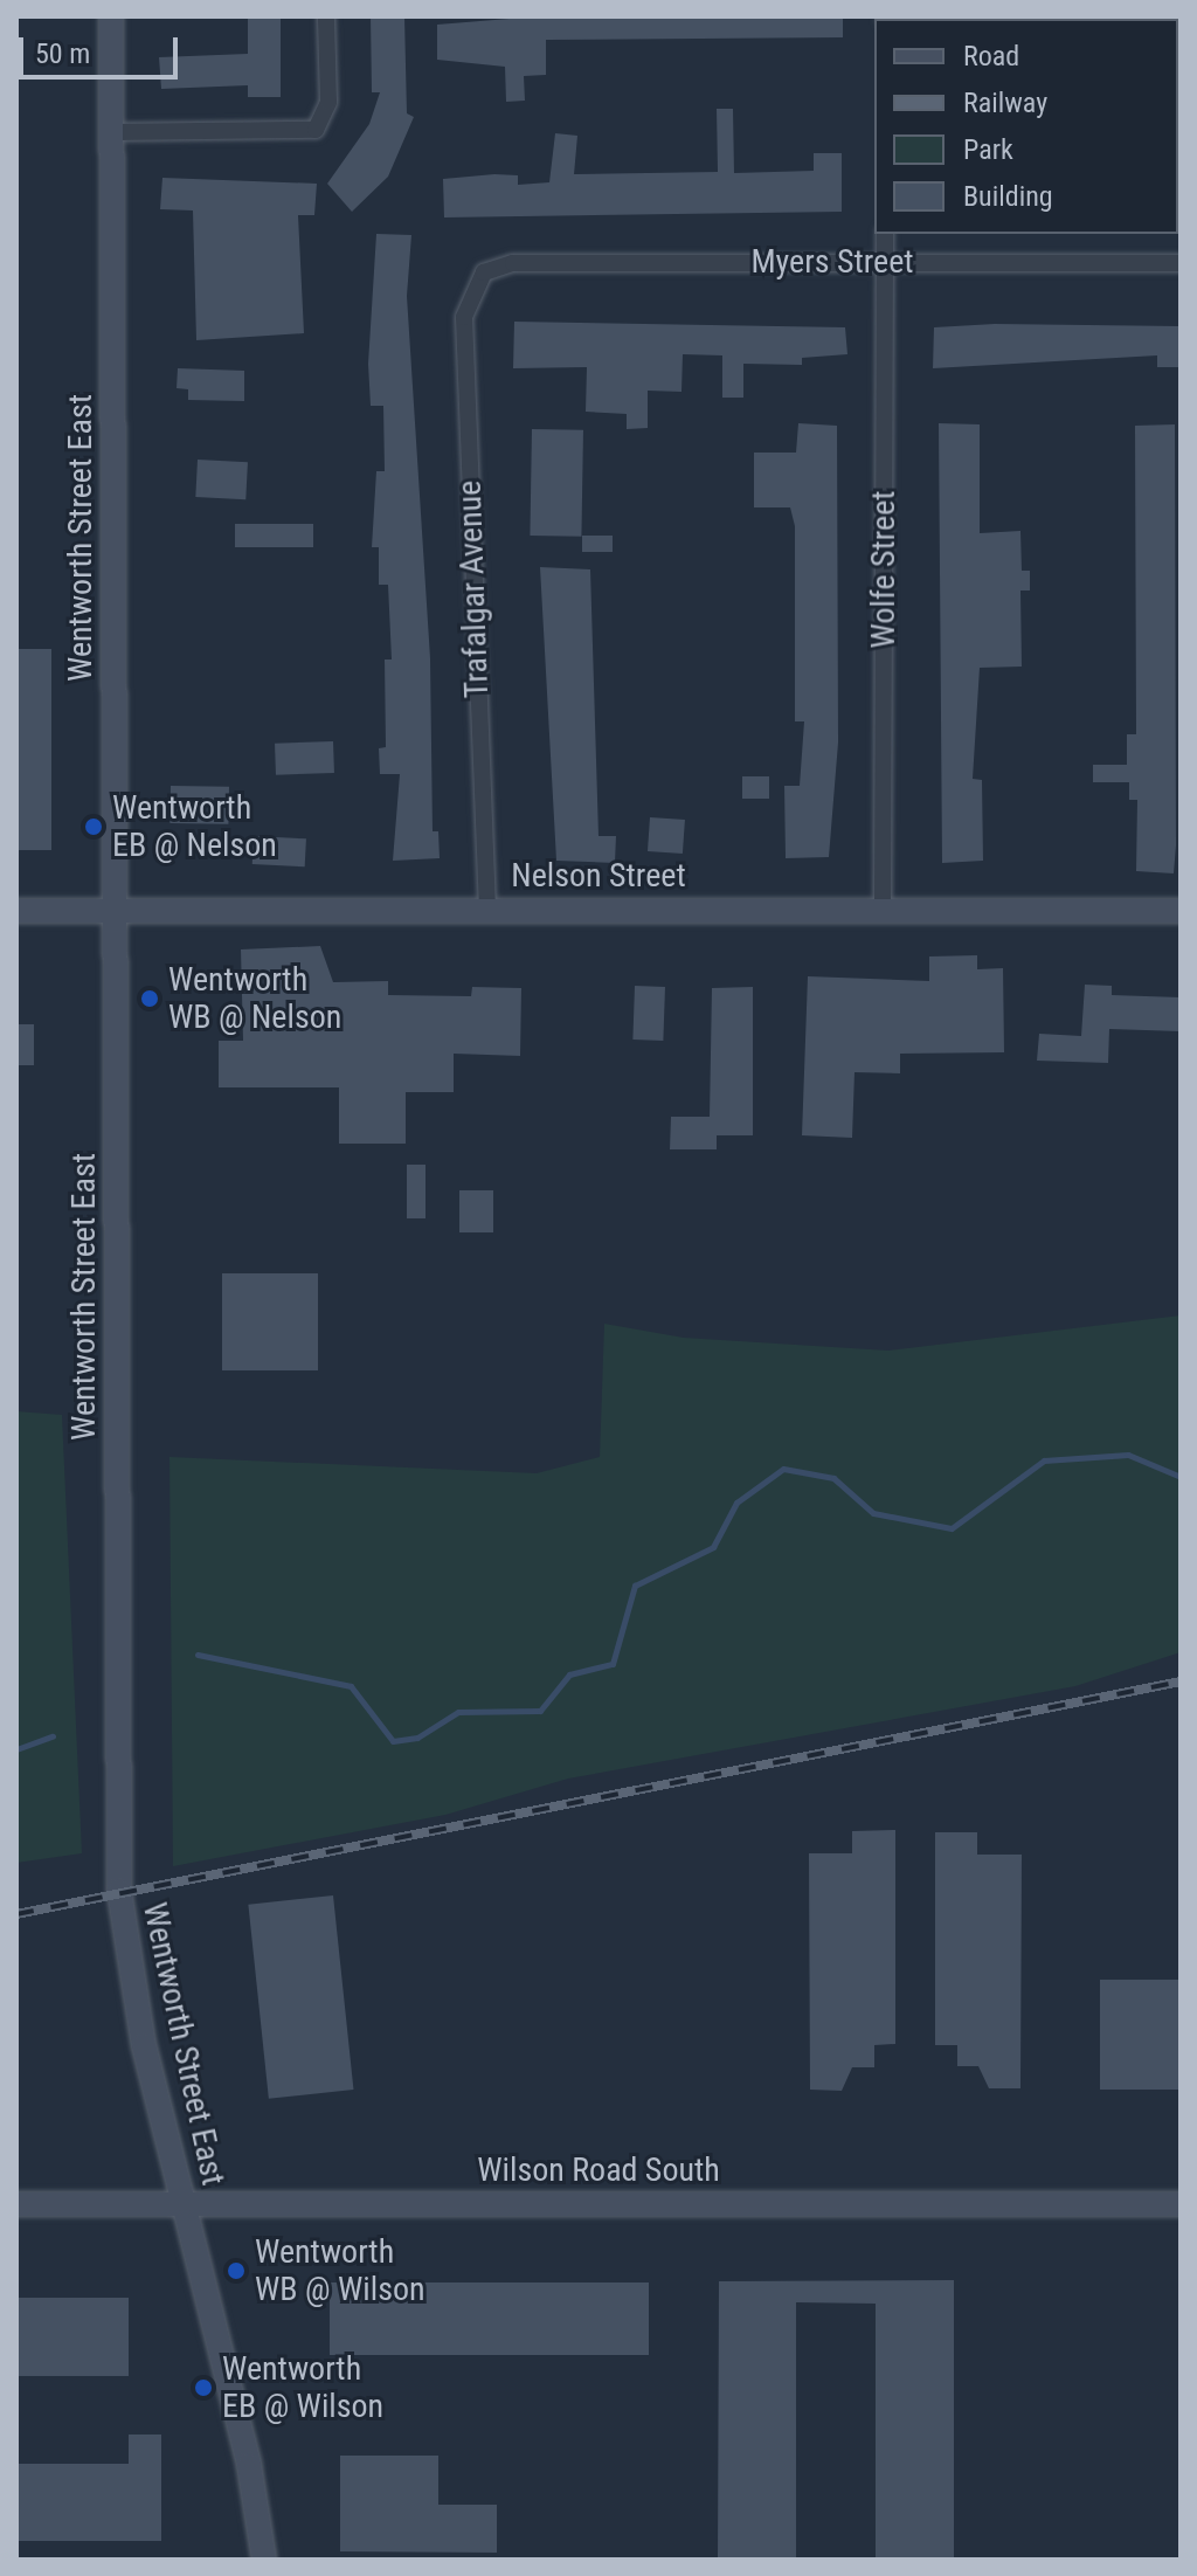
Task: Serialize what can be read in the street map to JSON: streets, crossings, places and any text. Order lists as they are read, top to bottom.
{
  "streets": {
    "main road": ["Wentworth Street East", "Nelson Street", "Wilson Road South"],
    "street": ["Myers Street", "Wolfe Street", "Trafalgar Avenue"]
  },
  "crossings": [
    ["Myers Street", "Wolfe Street"],
    ["Myers Street", "Trafalgar Avenue"],
    ["Wentworth Street East", "Nelson Street"],
    ["Wentworth Street East", "Wilson Road South"],
    ["Wolfe Street", "Nelson Street"],
    ["Trafalgar Avenue", "Nelson Street"]
  ],
  "places": [
    "Wentworth EB @ Nelson",
    "Wentworth WB @ Nelson",
    "Wentworth WB @ Wilson",
    "Wentworth EB @ Wilson"
  ],
  "legend": [
    "Road",
    "Railway",
    "Park",
    "Building"
  ],
  "scale_bar": "50 m"
}
